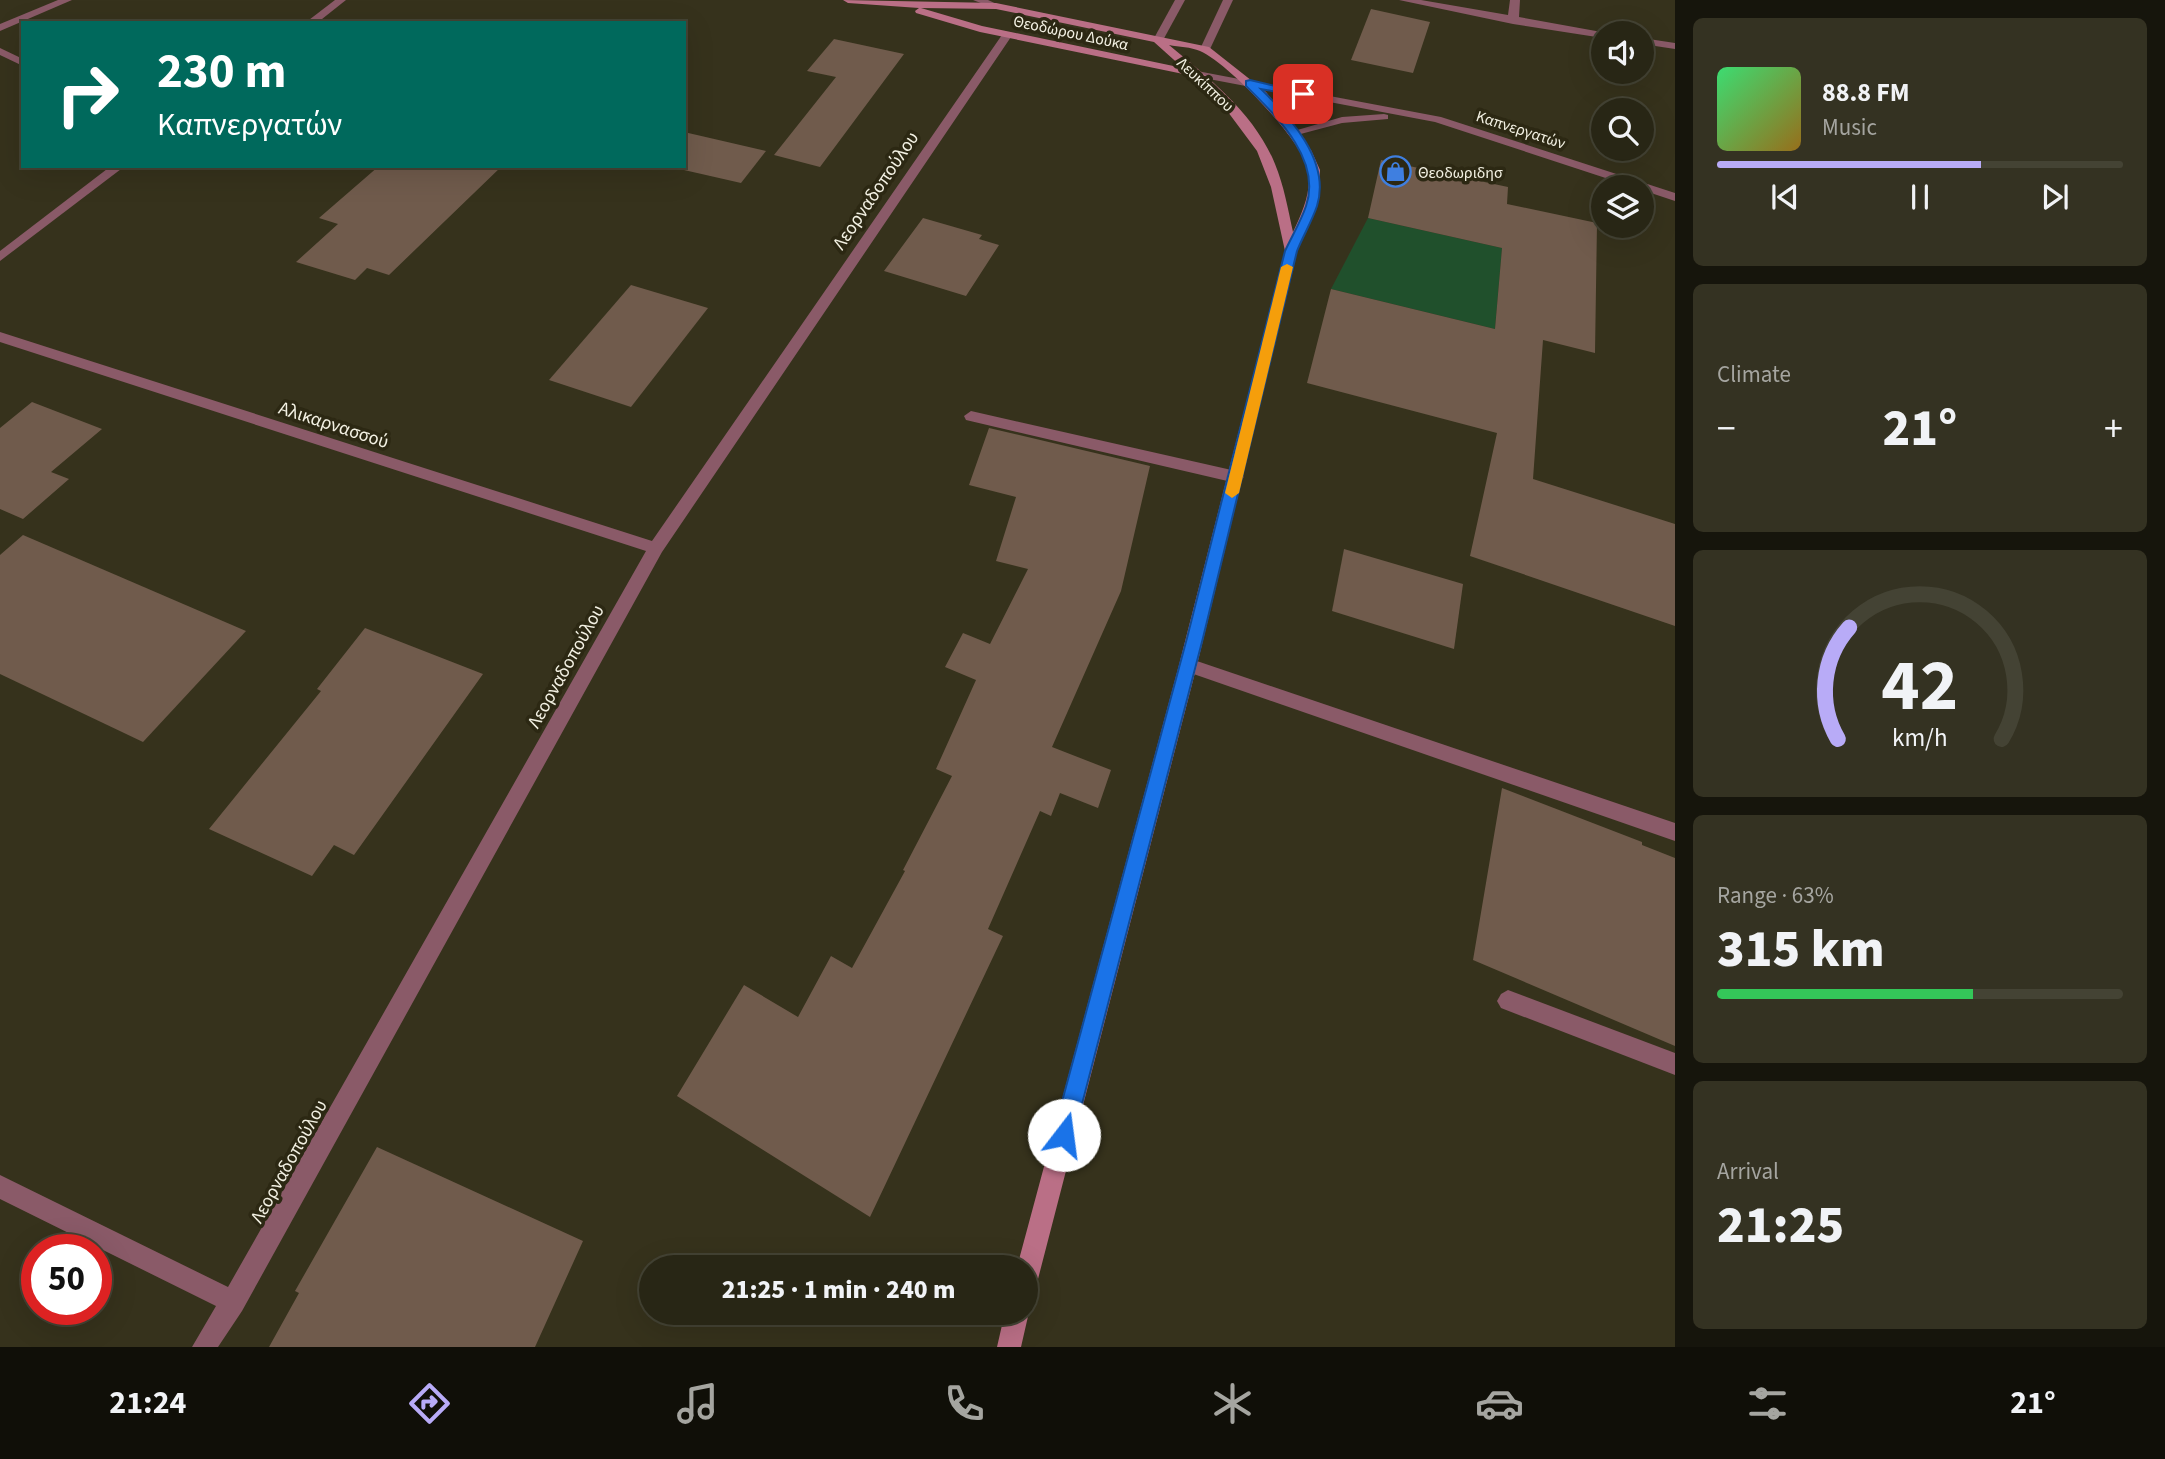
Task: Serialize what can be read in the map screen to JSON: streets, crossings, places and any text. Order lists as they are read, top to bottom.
{
  "streets": {
    "main road": ["Θεοδώρου Δούκα", "Λευκίππου"],
    "street": ["Καπνεργατών", "Λεορναδοπούλου", "Αλικαρνασσού"]
  },
  "crossings": [
    ["Θεοδώρου Δούκα", "Λευκίππου"],
    ["Θεοδώρου Δούκα", "Καπνεργατών"],
    ["Θεοδώρου Δούκα", "Λεορναδοπούλου"],
    ["Λευκίππου", "Καπνεργατών"],
    ["Λεορναδοπούλου", "Αλικαρνασσού"]
  ],
  "places": {
    "shop": ["Θεοδωριδησ"]
  },
  "page": {
    "turn": ["230 m", "Καπνεργατών"],
    "song": ["88.8 FM", "Music"],
    "tile": [
      "Climate",
      ["Range · 63%", "315 km"],
      ["Arrival", "21:25"]
    ],
    "heat": ["−", "21°", "+"],
    "limit": "50",
    "trip": "21:25 · 1 min · 240 m",
    "tabs": ["21:24", "21°"],
    "gauge": ["42", "km/h"]
  }
}
